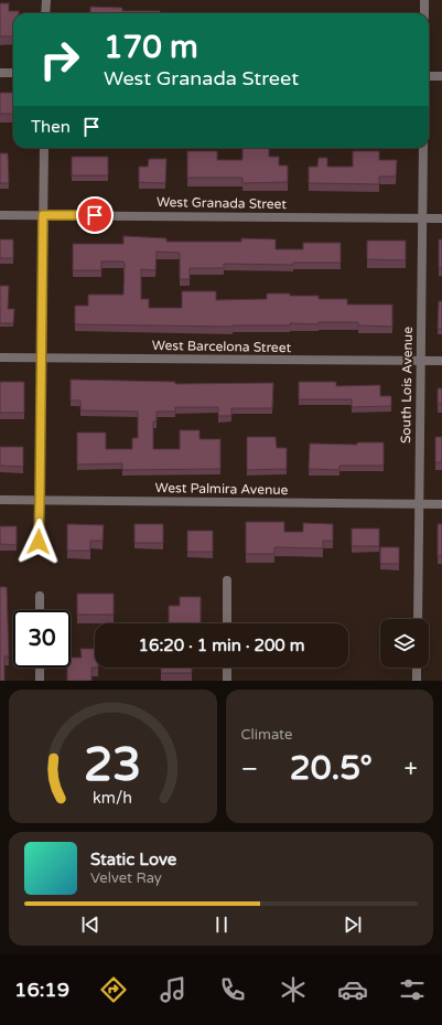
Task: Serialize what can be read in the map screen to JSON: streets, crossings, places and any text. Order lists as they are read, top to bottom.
{
  "streets": {
    "street": [
      "West Granada Street",
      "West Barcelona Street",
      "South Lois Avenue",
      "West Palmira Avenue"
    ]
  },
  "crossings": [
    ["West Granada Street", "South Lois Avenue"],
    ["West Barcelona Street", "South Lois Avenue"],
    ["South Lois Avenue", "West Palmira Avenue"]
  ],
  "page": {
    "turn": ["170 m", "West Granada Street"],
    "then": "Then",
    "limit": "30",
    "trip": "16:20 · 1 min · 200 m",
    "tile": "Climate",
    "heat": ["−", "20.5°", "+"],
    "song": ["Static Love", "Velvet Ray"],
    "tabs": "16:19",
    "gauge": ["23", "km/h"]
  }
}
